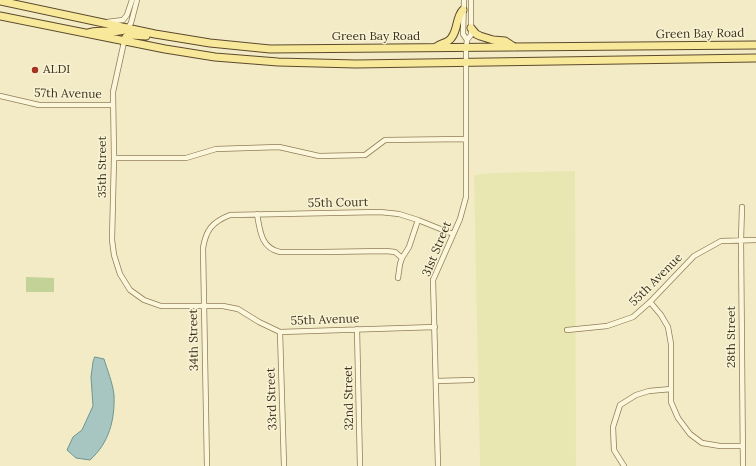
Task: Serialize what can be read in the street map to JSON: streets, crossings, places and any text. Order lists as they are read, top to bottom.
{
  "streets": {
    "main road": ["Green Bay Road"],
    "street": [
      "57th Avenue",
      "35th Street",
      "55th Court",
      "31st Street",
      "55th Avenue",
      "28th Street",
      "34th Street",
      "32nd Street",
      "33rd Street"
    ]
  },
  "crossings": [
    ["Green Bay Road", "35th Street"],
    ["Green Bay Road", "31st Street"],
    ["57th Avenue", "35th Street"],
    ["35th Street", "55th Avenue"],
    ["55th Court", "31st Street"],
    ["55th Court", "34th Street"],
    ["31st Street", "55th Avenue"],
    ["55th Avenue", "28th Street"],
    ["55th Avenue", "34th Street"],
    ["55th Avenue", "32nd Street"],
    ["55th Avenue", "33rd Street"]
  ],
  "places": ["ALDI"]
}
